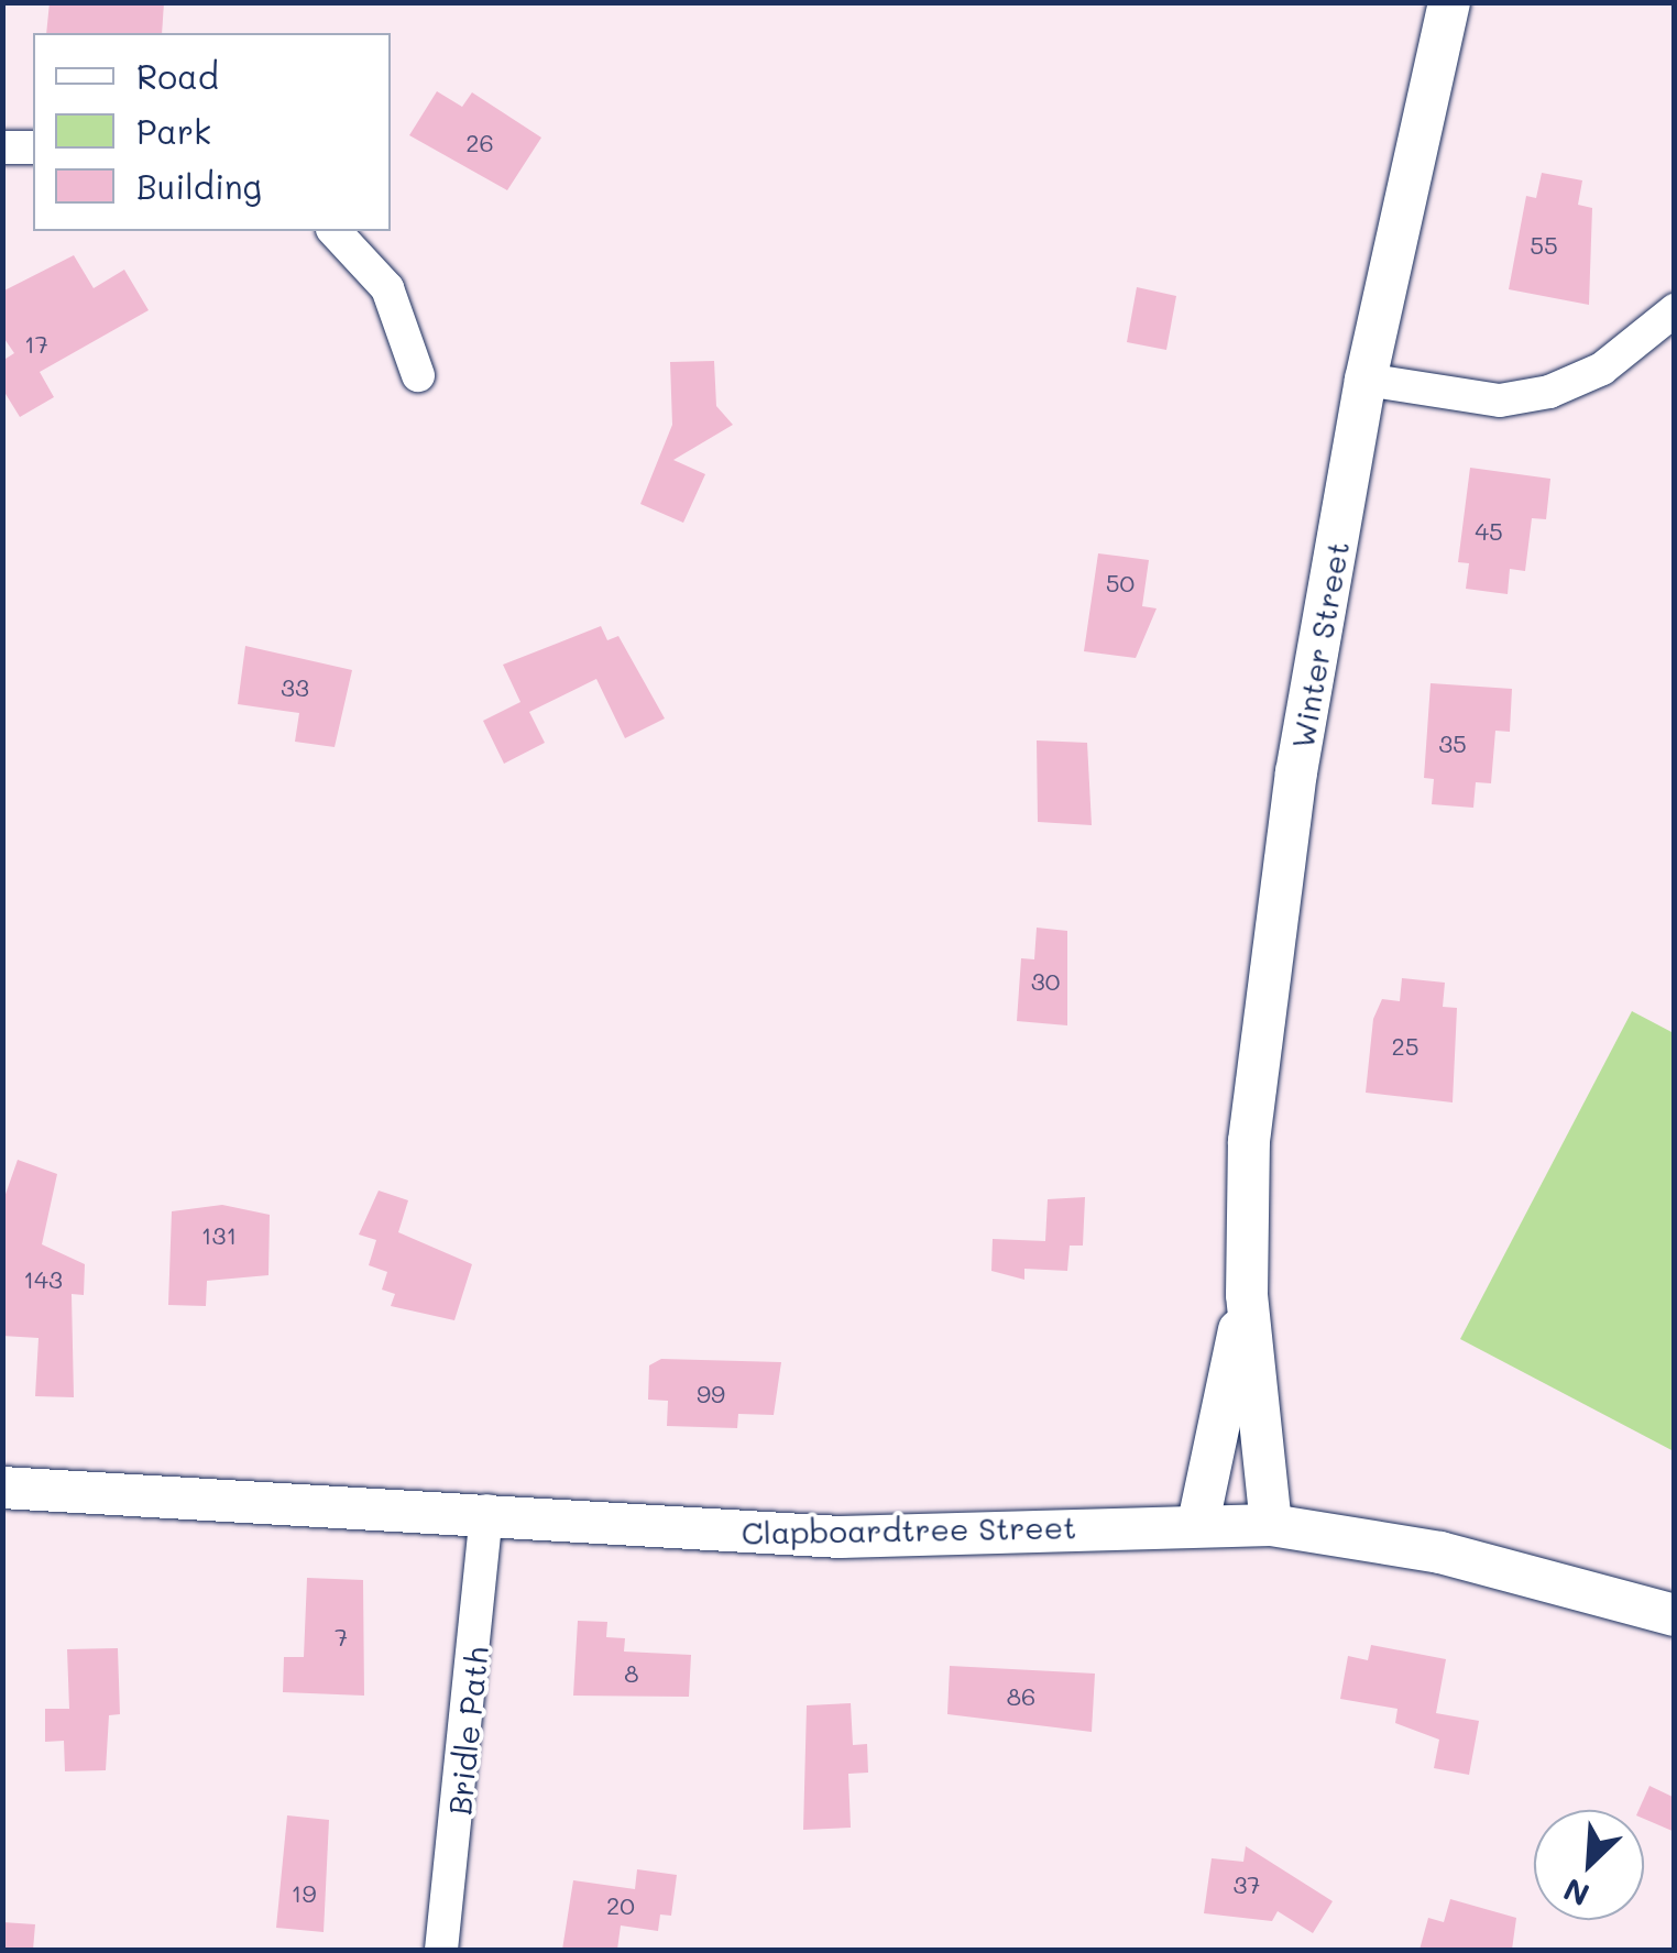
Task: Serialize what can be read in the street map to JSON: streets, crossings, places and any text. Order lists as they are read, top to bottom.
{
  "streets": {
    "street": ["Winter Street", "Clapboardtree Street", "Bridle Path"]
  },
  "crossings": [
    ["Winter Street", "Clapboardtree Street"],
    ["Clapboardtree Street", "Bridle Path"]
  ],
  "house_numbers": [
    "26",
    "55",
    "17",
    "45",
    "50",
    "33",
    "35",
    "30",
    "25",
    "131",
    "143",
    "99",
    "7",
    "8",
    "86",
    "37",
    "19",
    "20"
  ],
  "legend": ["Road", "Park", "Building"],
  "north": "bottom left"
}
